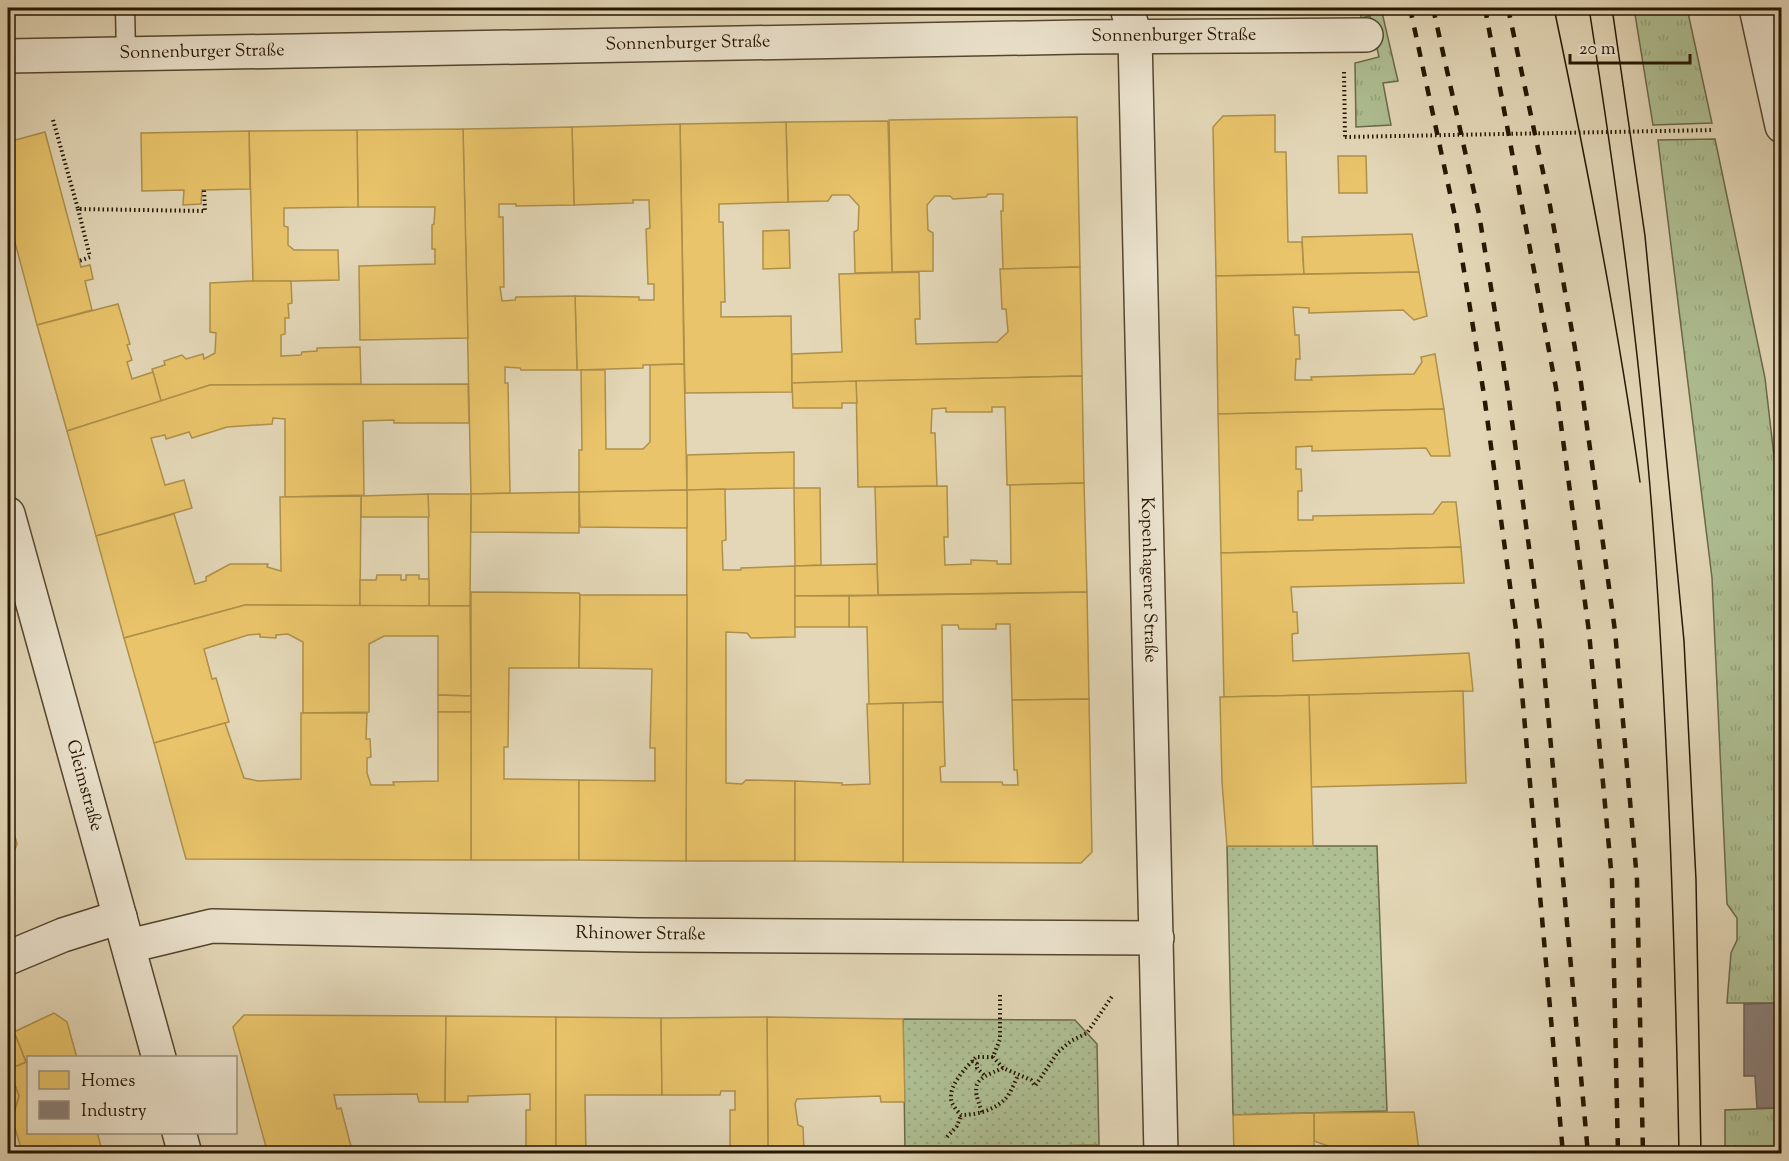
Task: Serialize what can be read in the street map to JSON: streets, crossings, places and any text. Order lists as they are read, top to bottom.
{
  "streets": {
    "street": [
      "Sonnenburger Straße",
      "Kopenhagener Straße",
      "Gleimstraße",
      "Rhinower Straße"
    ]
  },
  "crossings": [
    ["Sonnenburger Straße", "Kopenhagener Straße"],
    ["Kopenhagener Straße", "Rhinower Straße"],
    ["Gleimstraße", "Rhinower Straße"]
  ],
  "legend": ["Homes", "Industry"],
  "scale_bar": "20 m"
}
